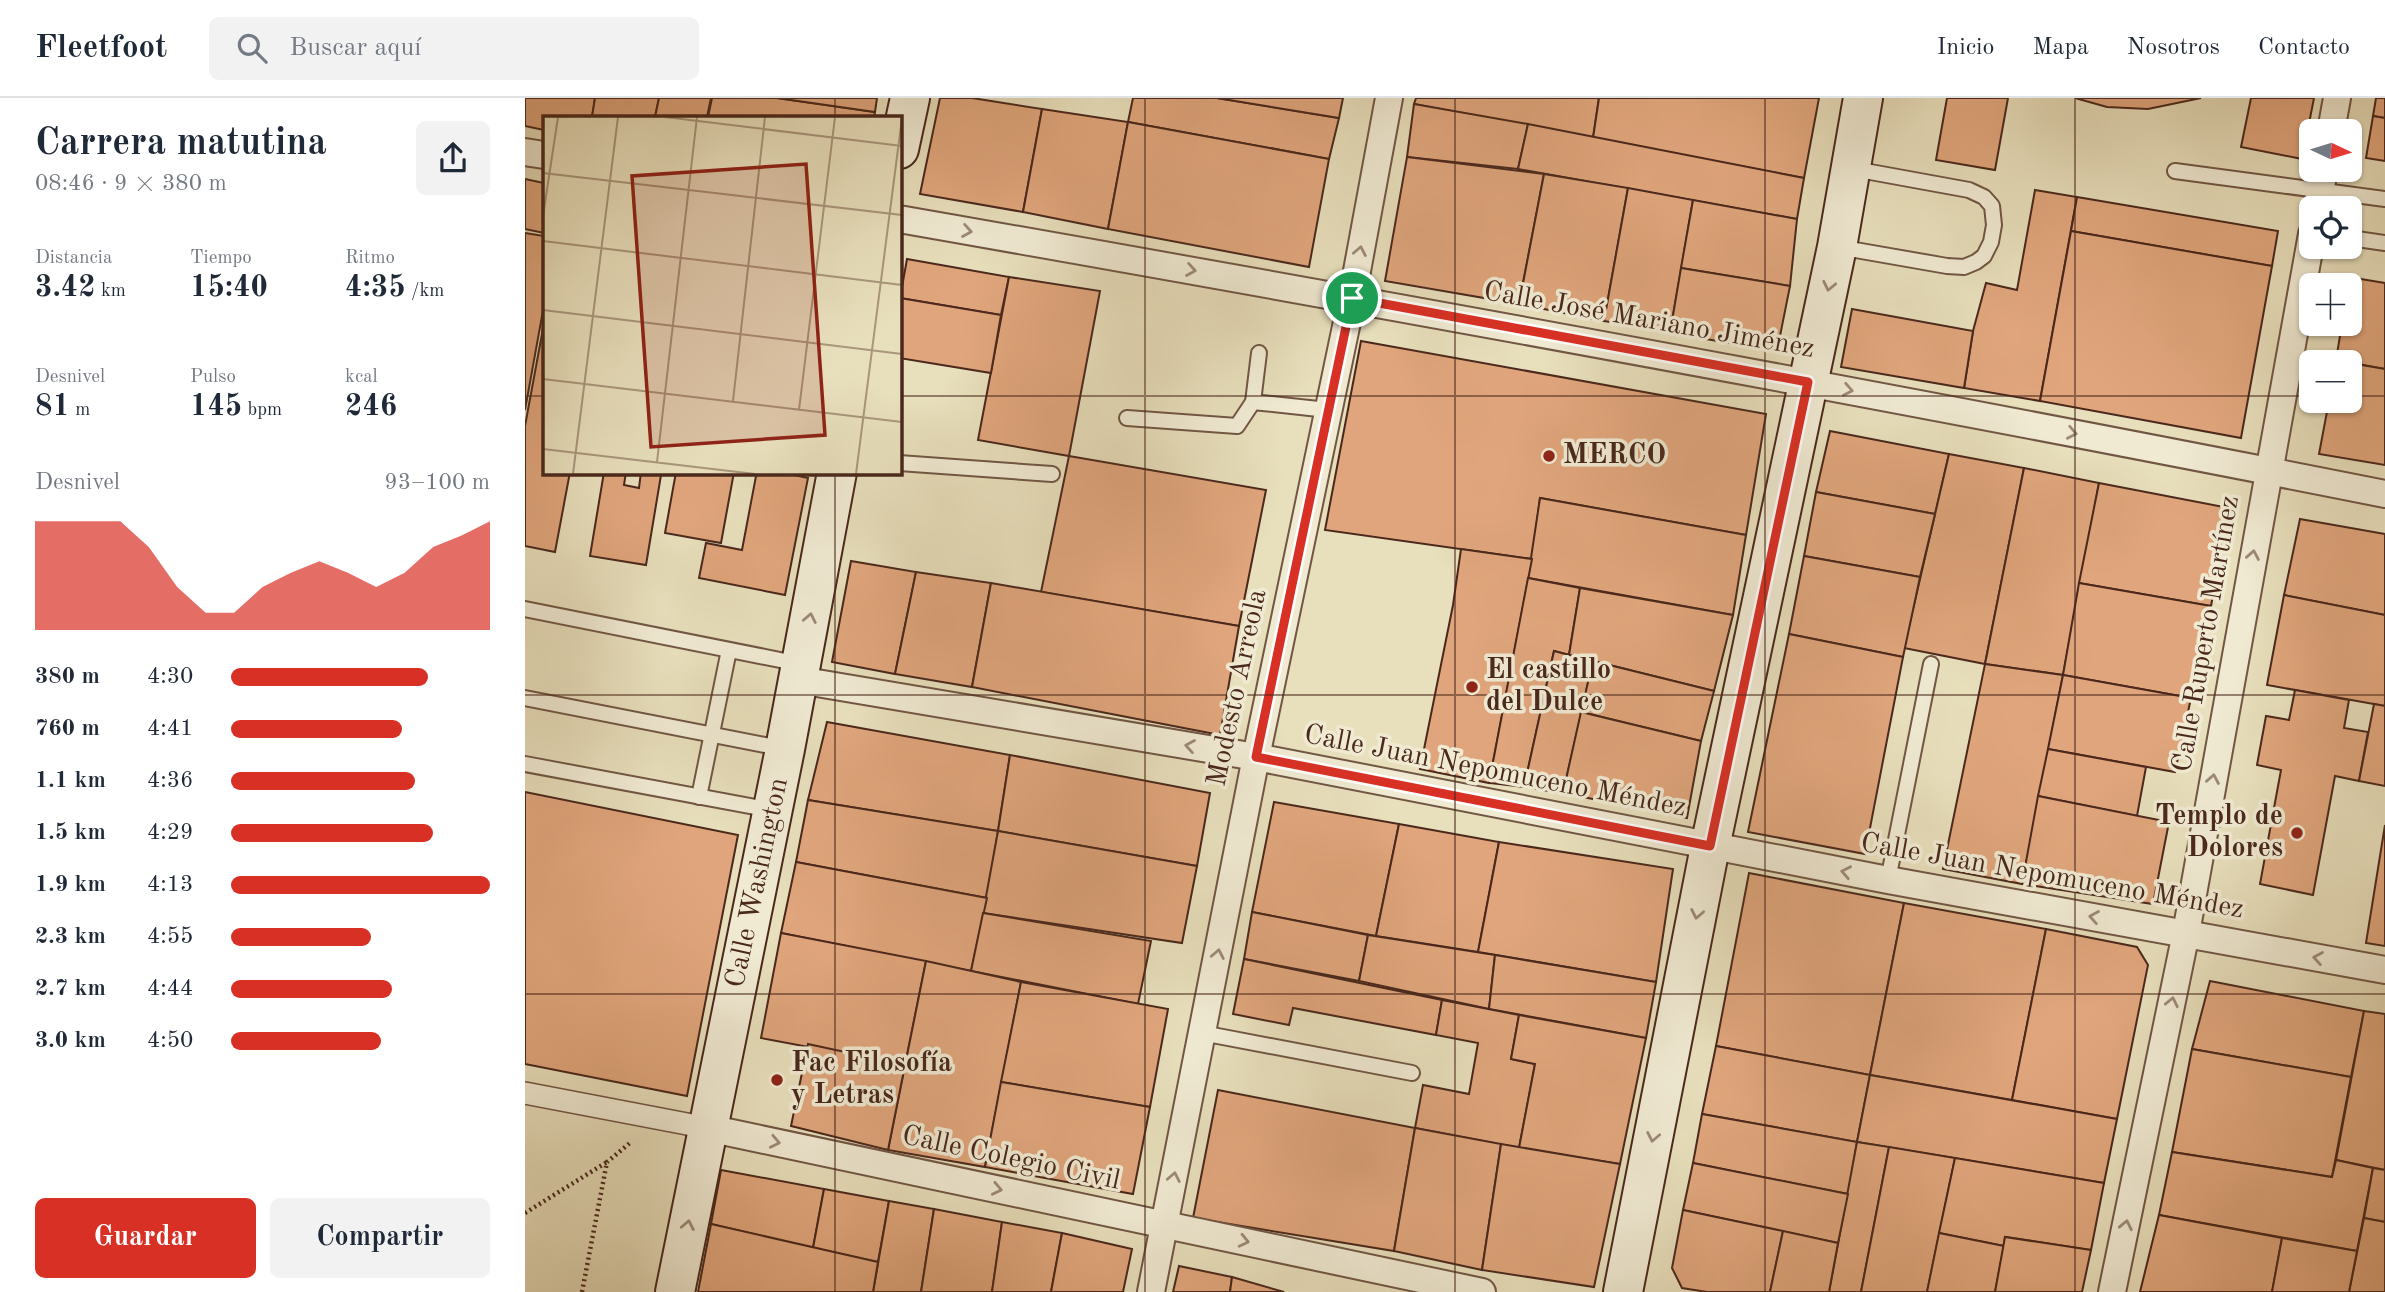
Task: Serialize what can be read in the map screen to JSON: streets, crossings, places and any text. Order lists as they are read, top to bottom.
{
  "streets": {
    "main road": ["Calle Washington"],
    "street": [
      "Calle José Mariano Jiménez",
      "Calle Ruperto Martínez",
      "Modesto Arreola",
      "Calle Juan Nepomuceno Méndez",
      "Calle Colegio Civil"
    ]
  },
  "crossings": [
    ["Calle José Mariano Jiménez", "Calle Ruperto Martínez"],
    ["Calle José Mariano Jiménez", "Modesto Arreola"],
    ["Calle Ruperto Martínez", "Calle Juan Nepomuceno Méndez"],
    ["Modesto Arreola", "Calle Juan Nepomuceno Méndez"],
    ["Modesto Arreola", "Calle Colegio Civil"],
    ["Calle Juan Nepomuceno Méndez", "Calle Washington"],
    ["Calle Washington", "Calle Colegio Civil"]
  ],
  "one_way": [
    "Calle José Mariano Jiménez",
    "Calle Ruperto Martínez",
    "Modesto Arreola",
    "Calle Juan Nepomuceno Méndez",
    "Calle Washington",
    "Calle Colegio Civil"
  ],
  "places": [
    "MERCO",
    "El castillo del Dulce",
    "Templo de Dolores",
    "Fac Filosofía y Letras"
  ],
  "north": "right",
  "page": {
    "header": "Fleetfoot",
    "search": "Buscar aquí",
    "nav": [
      "Inicio",
      "Mapa",
      "Nosotros",
      "Contacto"
    ],
    "heading": ["Carrera matutina", "08:46 · 9 × 380 m"],
    "map_buttons": ["+", "−"],
    "stats": [
      ["Distancia", "3.42 km"],
      ["Tiempo", "15:40"],
      ["Ritmo", "4:35 /km"],
      ["Desnivel", "81 m"],
      ["Pulso", "145 bpm"],
      ["kcal", "246"]
    ],
    "chart": ["Desnivel", "93–100 m"],
    "list": [
      {
        "name": "380 m",
        "note": "4:30"
      },
      {
        "name": "760 m",
        "note": "4:41"
      },
      {
        "name": "1.1 km",
        "note": "4:36"
      },
      {
        "name": "1.5 km",
        "note": "4:29"
      },
      {
        "name": "1.9 km",
        "note": "4:13"
      },
      {
        "name": "2.3 km",
        "note": "4:55"
      },
      {
        "name": "2.7 km",
        "note": "4:44"
      },
      {
        "name": "3.0 km",
        "note": "4:50"
      }
    ],
    "buttons": ["Guardar", "Compartir"]
  }
}
